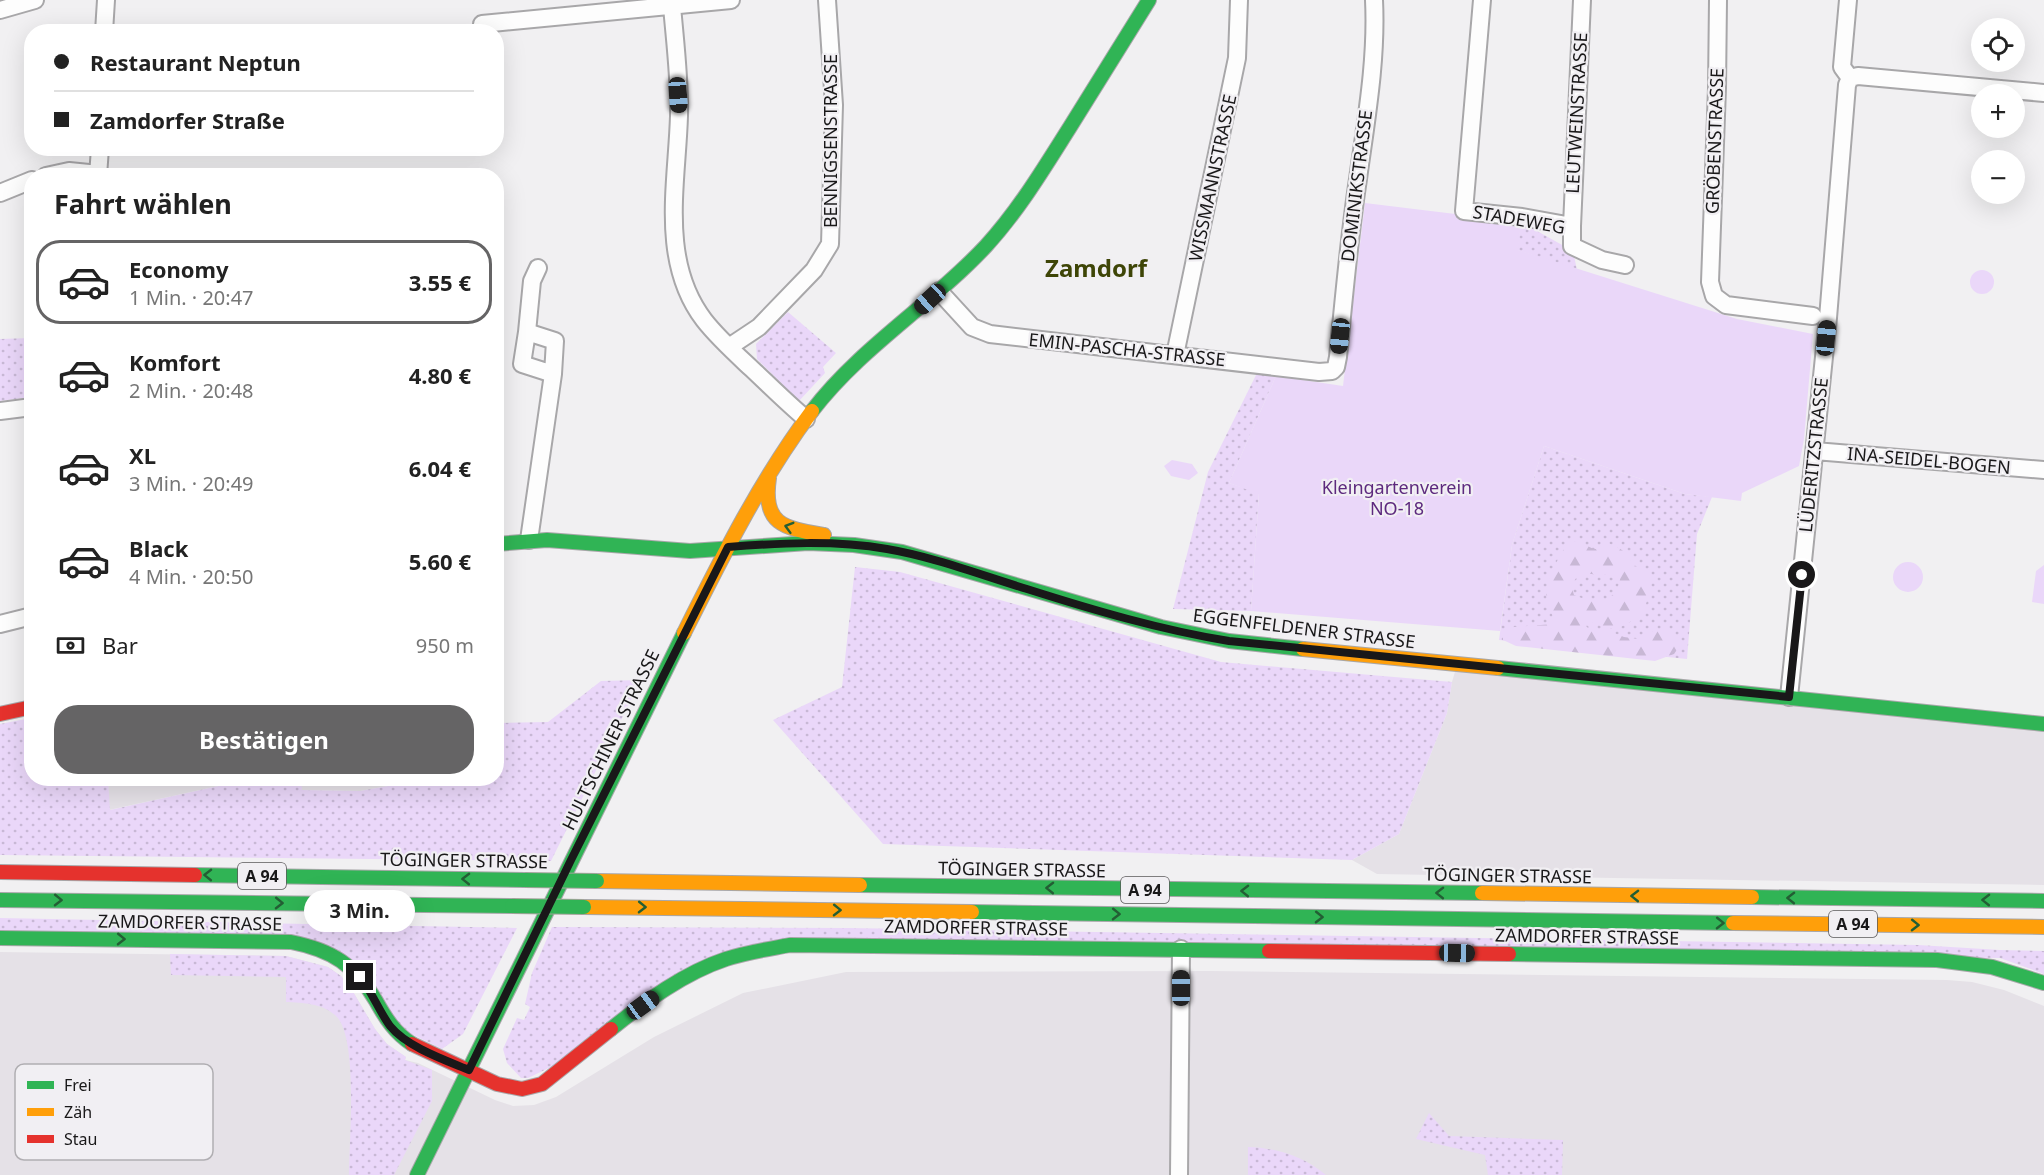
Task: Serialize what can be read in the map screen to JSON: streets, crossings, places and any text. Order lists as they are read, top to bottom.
{
  "streets": {
    "main road": [
      "EGGENFELDENER STRASSE",
      "HULTSCHINER STRASSE",
      "TÖGINGER STRASSE",
      "A 94",
      "ZAMDORFER STRASSE"
    ],
    "street": [
      "LEUTWEINSTRASSE",
      "BENNIGSENSTRASSE",
      "GRÖBENSTRASSE",
      "WISSMANNSTRASSE",
      "DOMINIKSTRASSE",
      "STADEWEG",
      "EMIN-PASCHA-STRASSE",
      "LÜDERITZSTRASSE",
      "INA-SEIDEL-BOGEN"
    ]
  },
  "crossings": [
    ["LEUTWEINSTRASSE", "STADEWEG"],
    ["WISSMANNSTRASSE", "EMIN-PASCHA-STRASSE"],
    ["DOMINIKSTRASSE", "EMIN-PASCHA-STRASSE"],
    ["EMIN-PASCHA-STRASSE", "HULTSCHINER STRASSE"],
    ["LÜDERITZSTRASSE", "INA-SEIDEL-BOGEN"],
    ["LÜDERITZSTRASSE", "EGGENFELDENER STRASSE"],
    ["EGGENFELDENER STRASSE", "HULTSCHINER STRASSE"],
    ["HULTSCHINER STRASSE", "ZAMDORFER STRASSE"]
  ],
  "districts": ["Zamdorf"],
  "parks": ["Kleingartenverein NO-18"],
  "legend": ["Frei", "Zäh", "Stau"],
  "page": {
    "map_buttons": ["+", "−"],
    "banner": ["Restaurant Neptun", "Zamdorfer Straße"],
    "heading": "Fahrt wählen",
    "list": [
      {
        "name": "Economy",
        "note": "1 Min. · 20:47",
        "value": "3.55 €"
      },
      {
        "name": "Komfort",
        "note": "2 Min. · 20:48",
        "value": "4.80 €"
      },
      {
        "name": "XL",
        "note": "3 Min. · 20:49",
        "value": "6.04 €"
      },
      {
        "name": "Black",
        "note": "4 Min. · 20:50",
        "value": "5.60 €"
      }
    ],
    "pay": ["Bar", "950 m"],
    "buttons": "Bestätigen",
    "bubble": "3 Min."
  }
}
